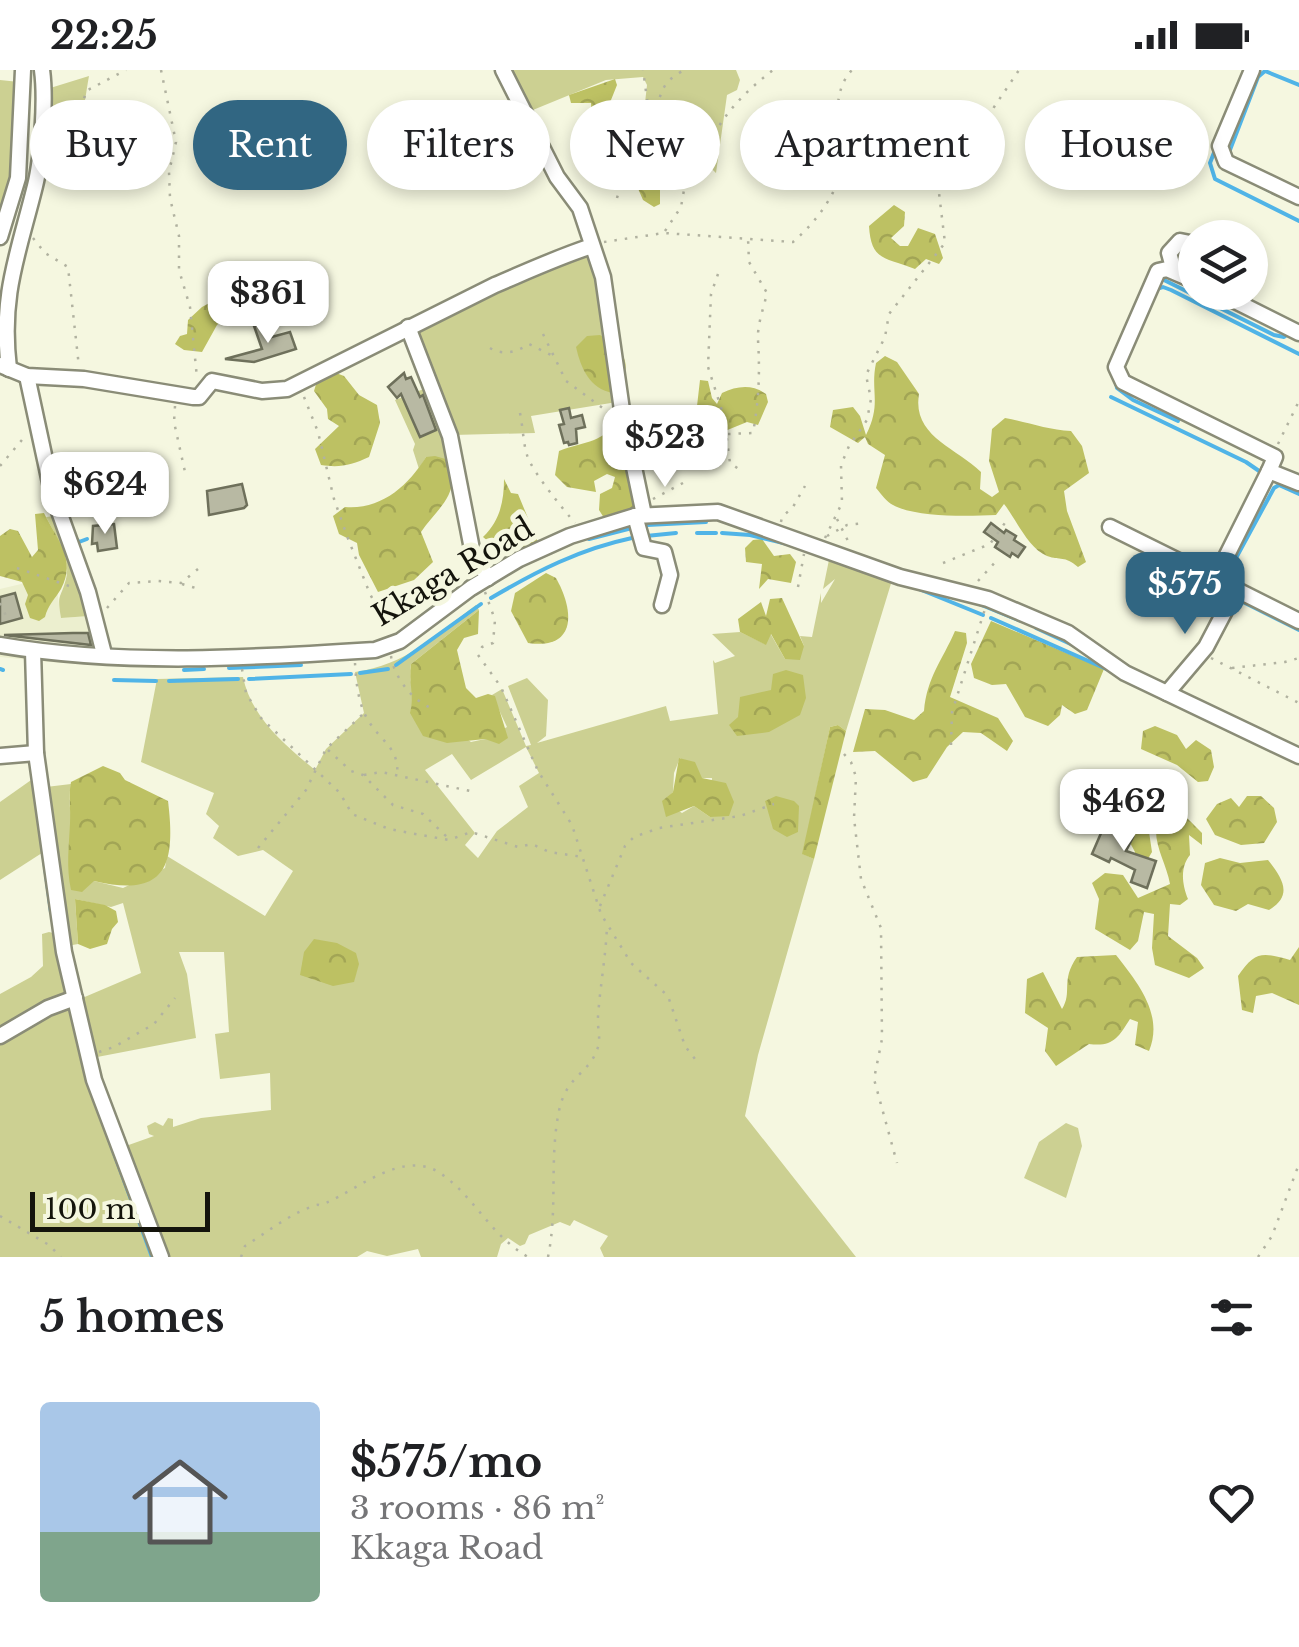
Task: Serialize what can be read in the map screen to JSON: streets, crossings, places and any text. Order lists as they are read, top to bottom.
{
  "streets": {
    "street": ["Kkaga Road"]
  },
  "scale_bar": "100 m",
  "page": {
    "status": "22:25",
    "chip": [
      "Buy",
      "Rent",
      "Filters",
      "New",
      "Apartment",
      "House"
    ],
    "price": [
      "$361",
      "$523",
      "$624",
      "$575",
      "$462"
    ],
    "scale": "100 m",
    "heading": "5 homes",
    "list": [
      {
        "name": "$575/mo",
        "note": "3 rooms · 86 m² · Kkaga Road"
      }
    ]
  }
}
